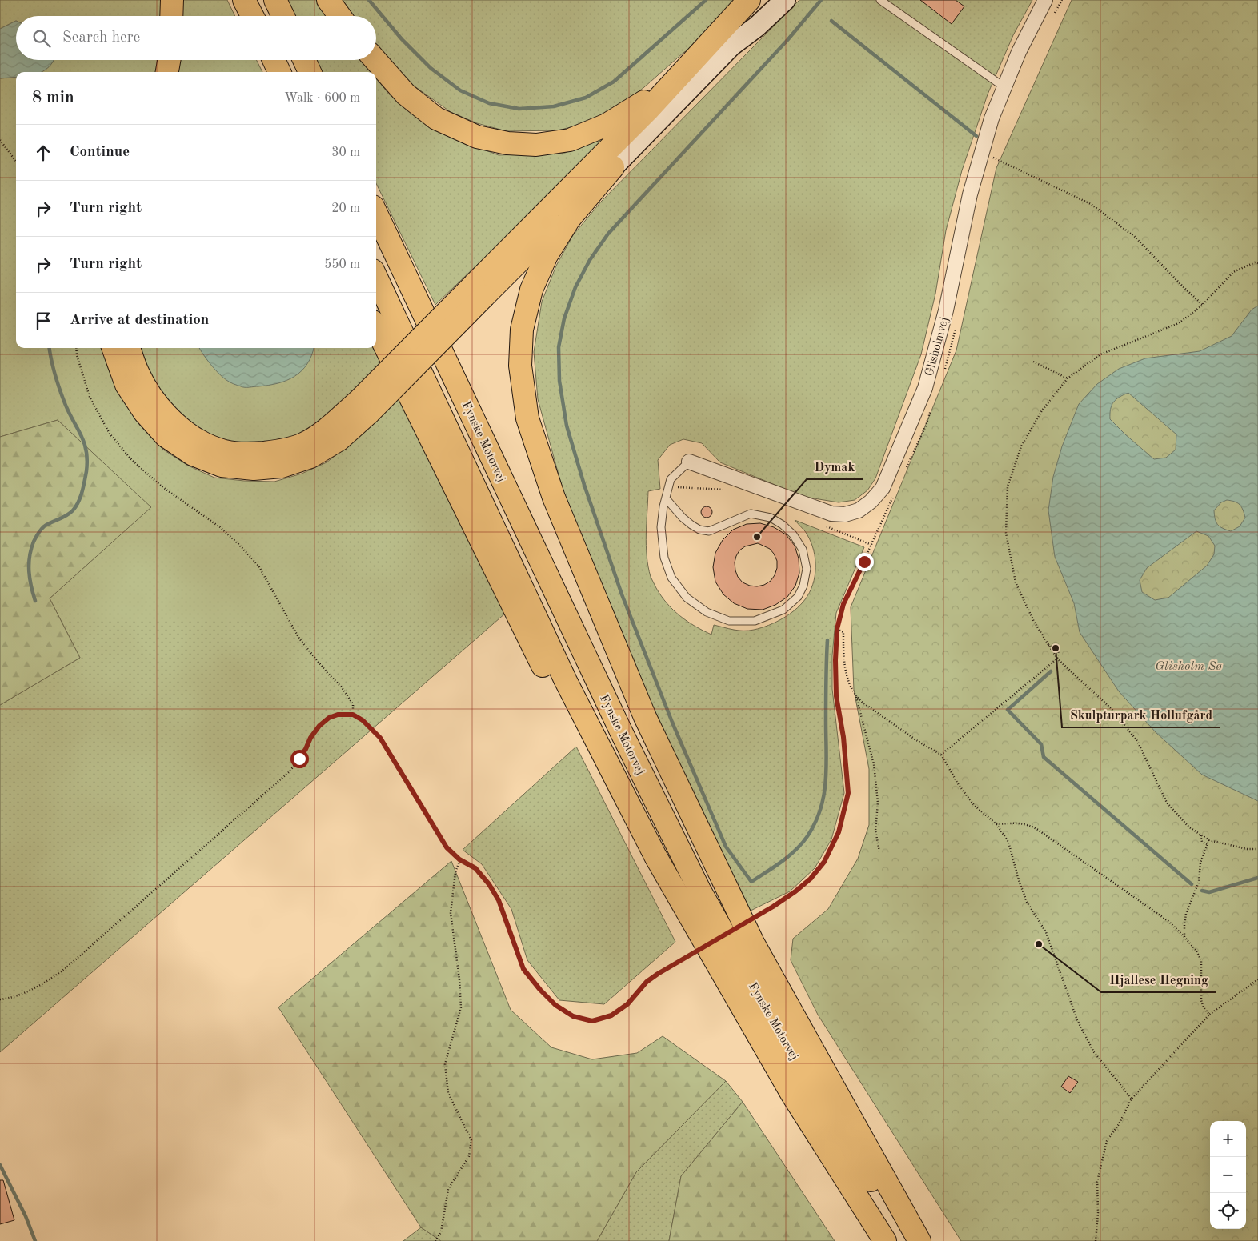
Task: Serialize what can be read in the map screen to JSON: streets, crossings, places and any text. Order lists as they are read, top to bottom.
{
  "streets": {
    "highway": ["Fynske Motorvej"],
    "street": ["Glisholmvej"]
  },
  "water": ["Glisholm Sø"],
  "places": ["Dymak", "Skulpturpark Hollufgård", "Hjallese Hegning"],
  "page": {
    "search": "Search here",
    "heading": ["8 min", "Walk · 600 m"],
    "list": [
      ["Continue", "30 m"],
      ["Turn right", "20 m"],
      ["Turn right", "550 m"],
      "Arrive at destination"
    ],
    "map_buttons": ["+", "−"]
  }
}
